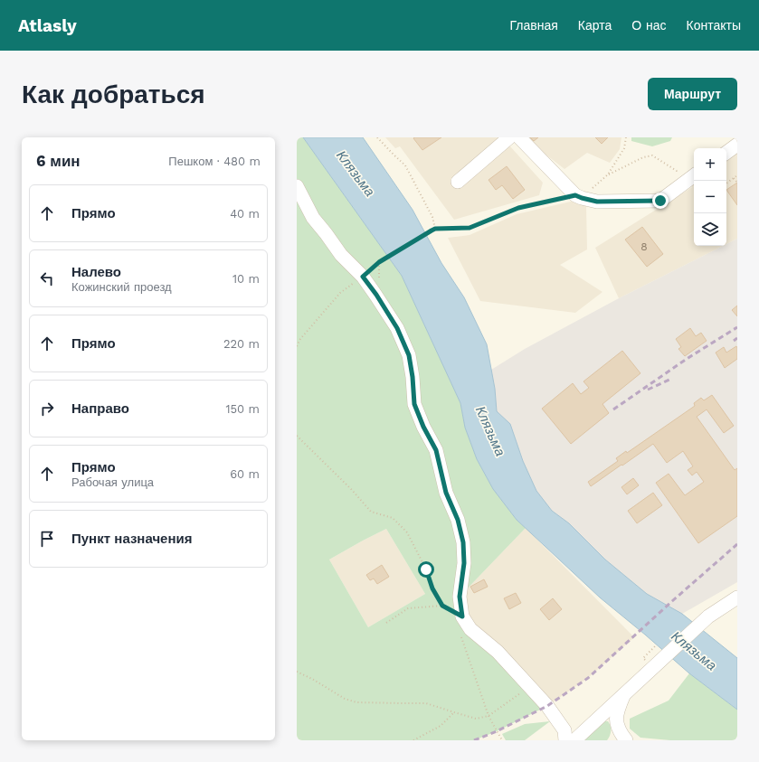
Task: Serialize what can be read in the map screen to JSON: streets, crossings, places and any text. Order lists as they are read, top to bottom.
{
  "water": ["Клязьма"],
  "house_numbers": ["8"],
  "page": {
    "header": "Atlasly",
    "nav": [
      "Главная",
      "Карта",
      "О нас",
      "Контакты"
    ],
    "buttons": "Маршрут",
    "title": "Как добраться",
    "heading": ["6 мин", "Пешком · 480 m"],
    "map_buttons": ["+", "−"],
    "list": [
      ["Прямо", "40 m"],
      ["Налево", "Кожинский проезд", "10 m"],
      ["Прямо", "220 m"],
      ["Направо", "150 m"],
      ["Прямо", "Рабочая улица", "60 m"],
      "Пункт назначения"
    ]
  }
}
